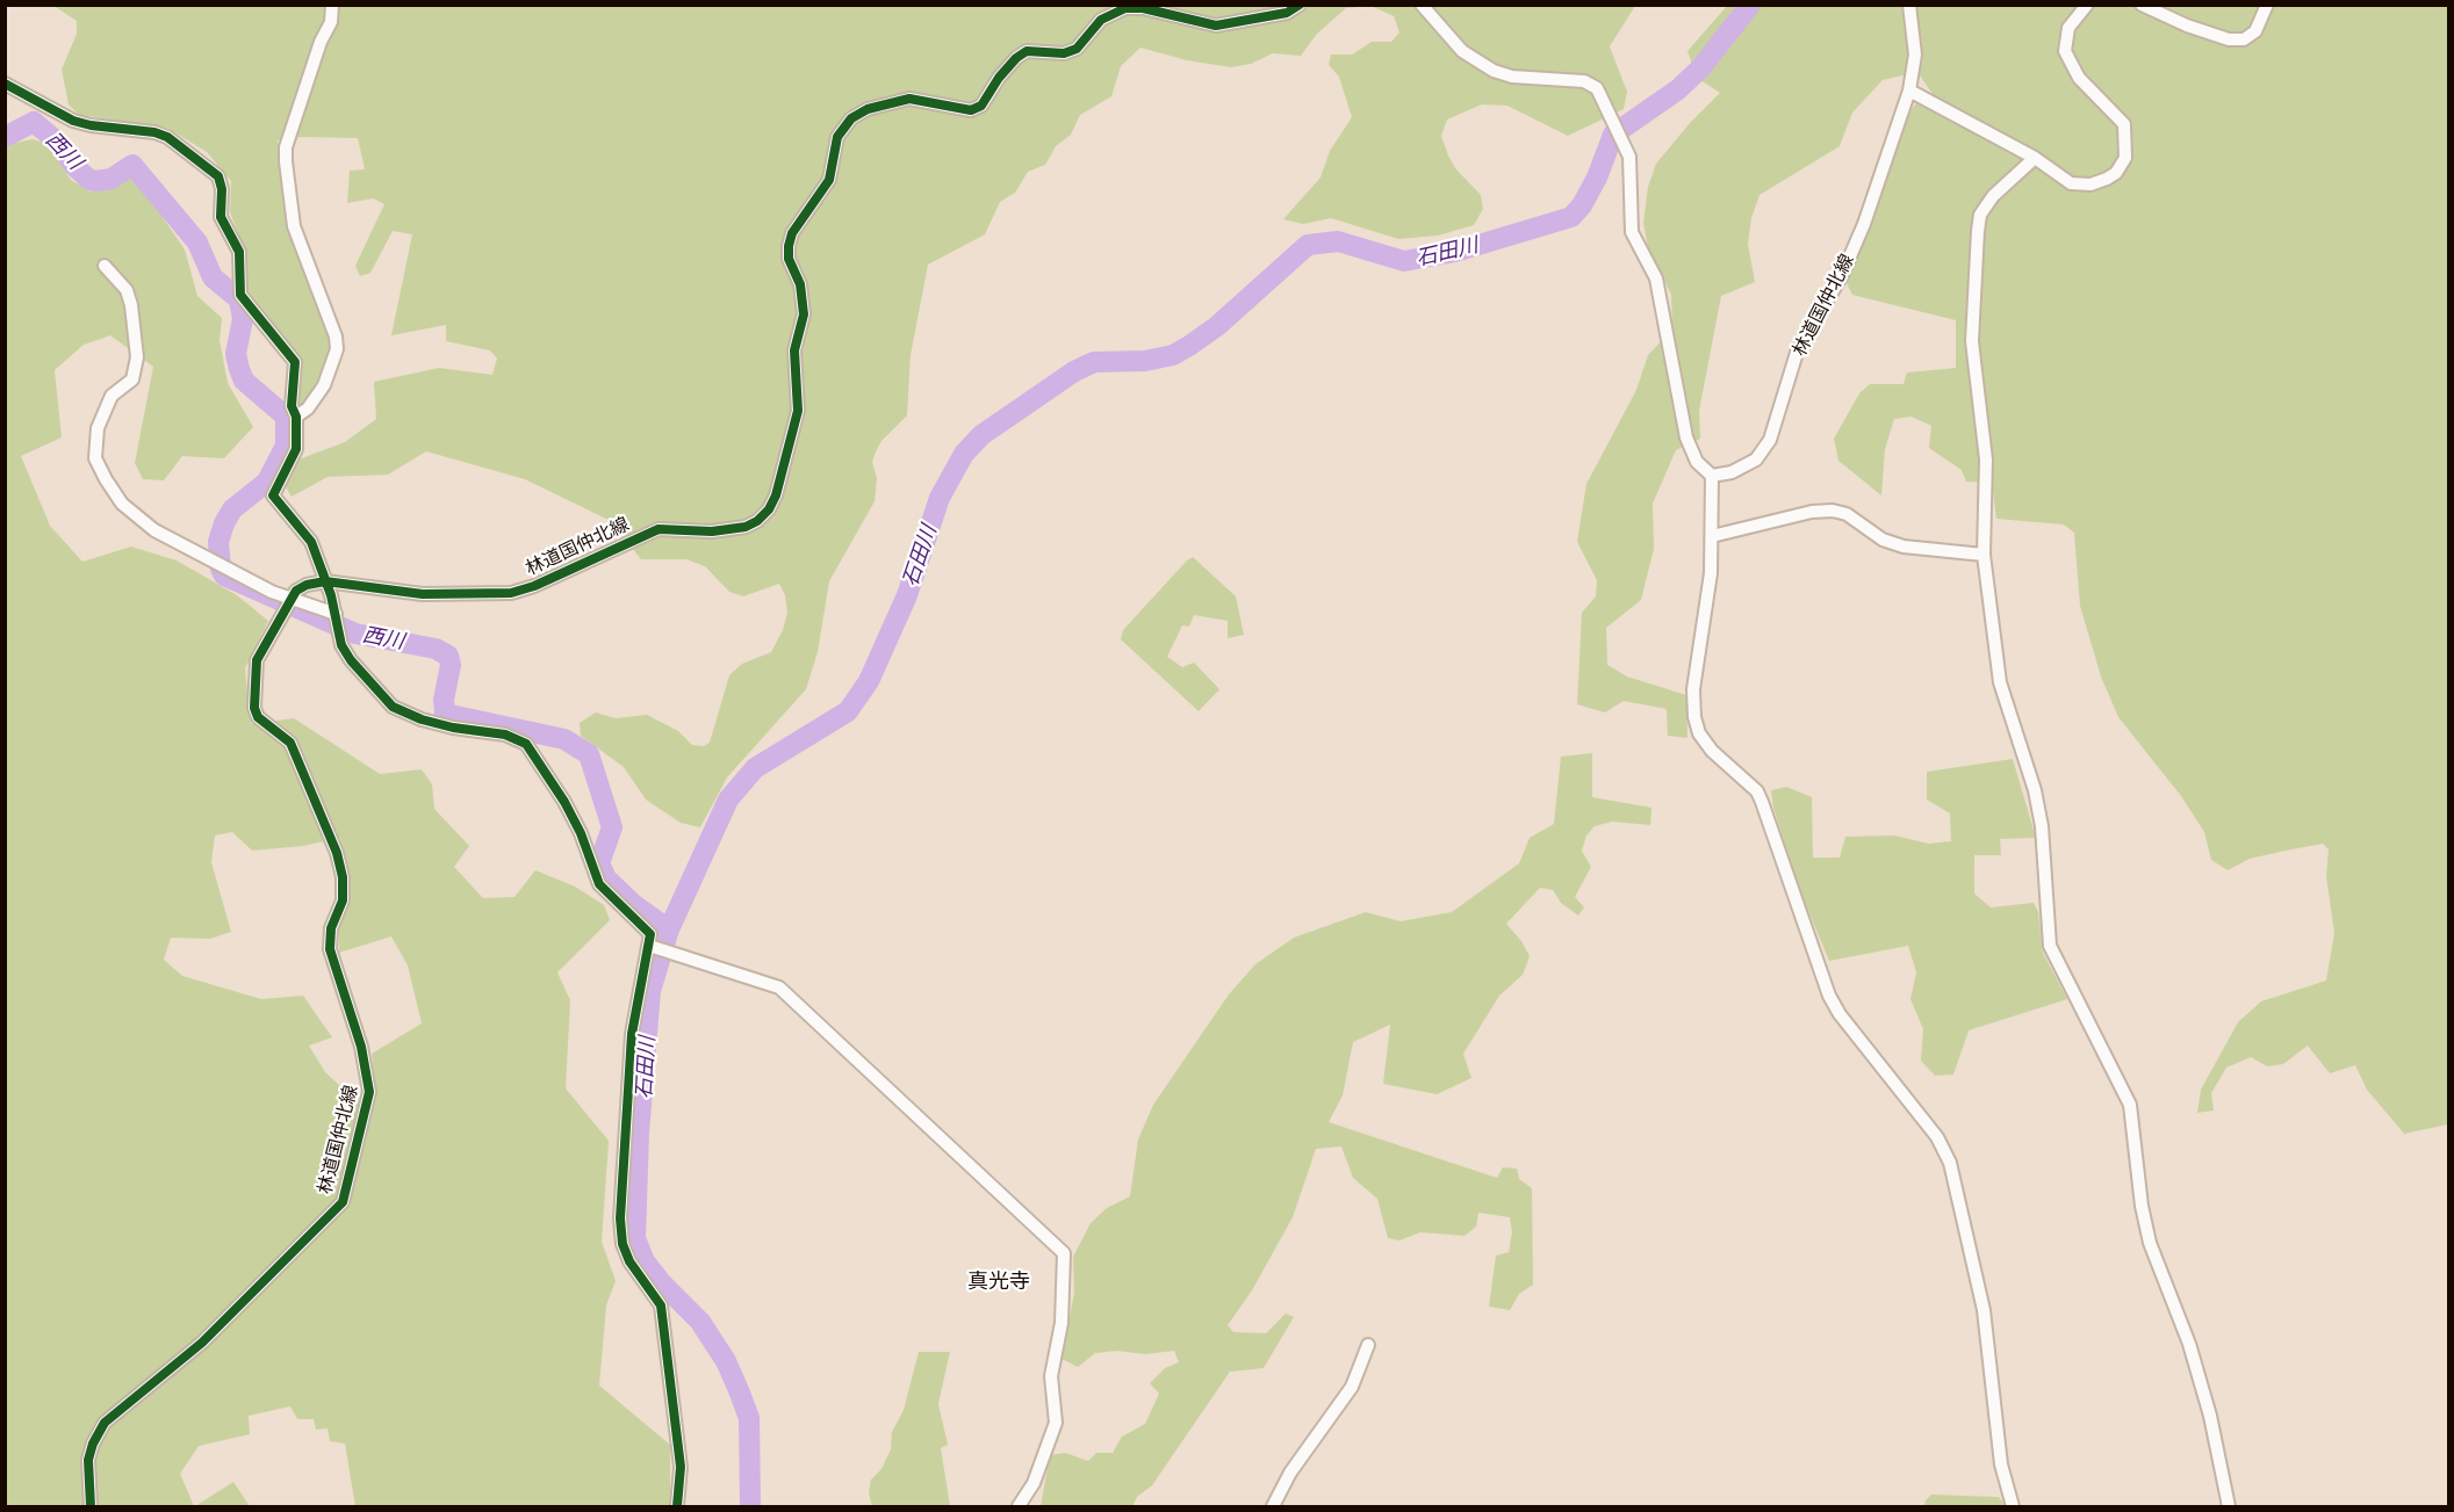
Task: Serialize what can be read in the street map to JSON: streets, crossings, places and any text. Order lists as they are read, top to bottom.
{
  "streets": {
    "street": ["林道国仲北線"]
  },
  "districts": ["真光寺"],
  "water": ["西川", "石田川"]
}
